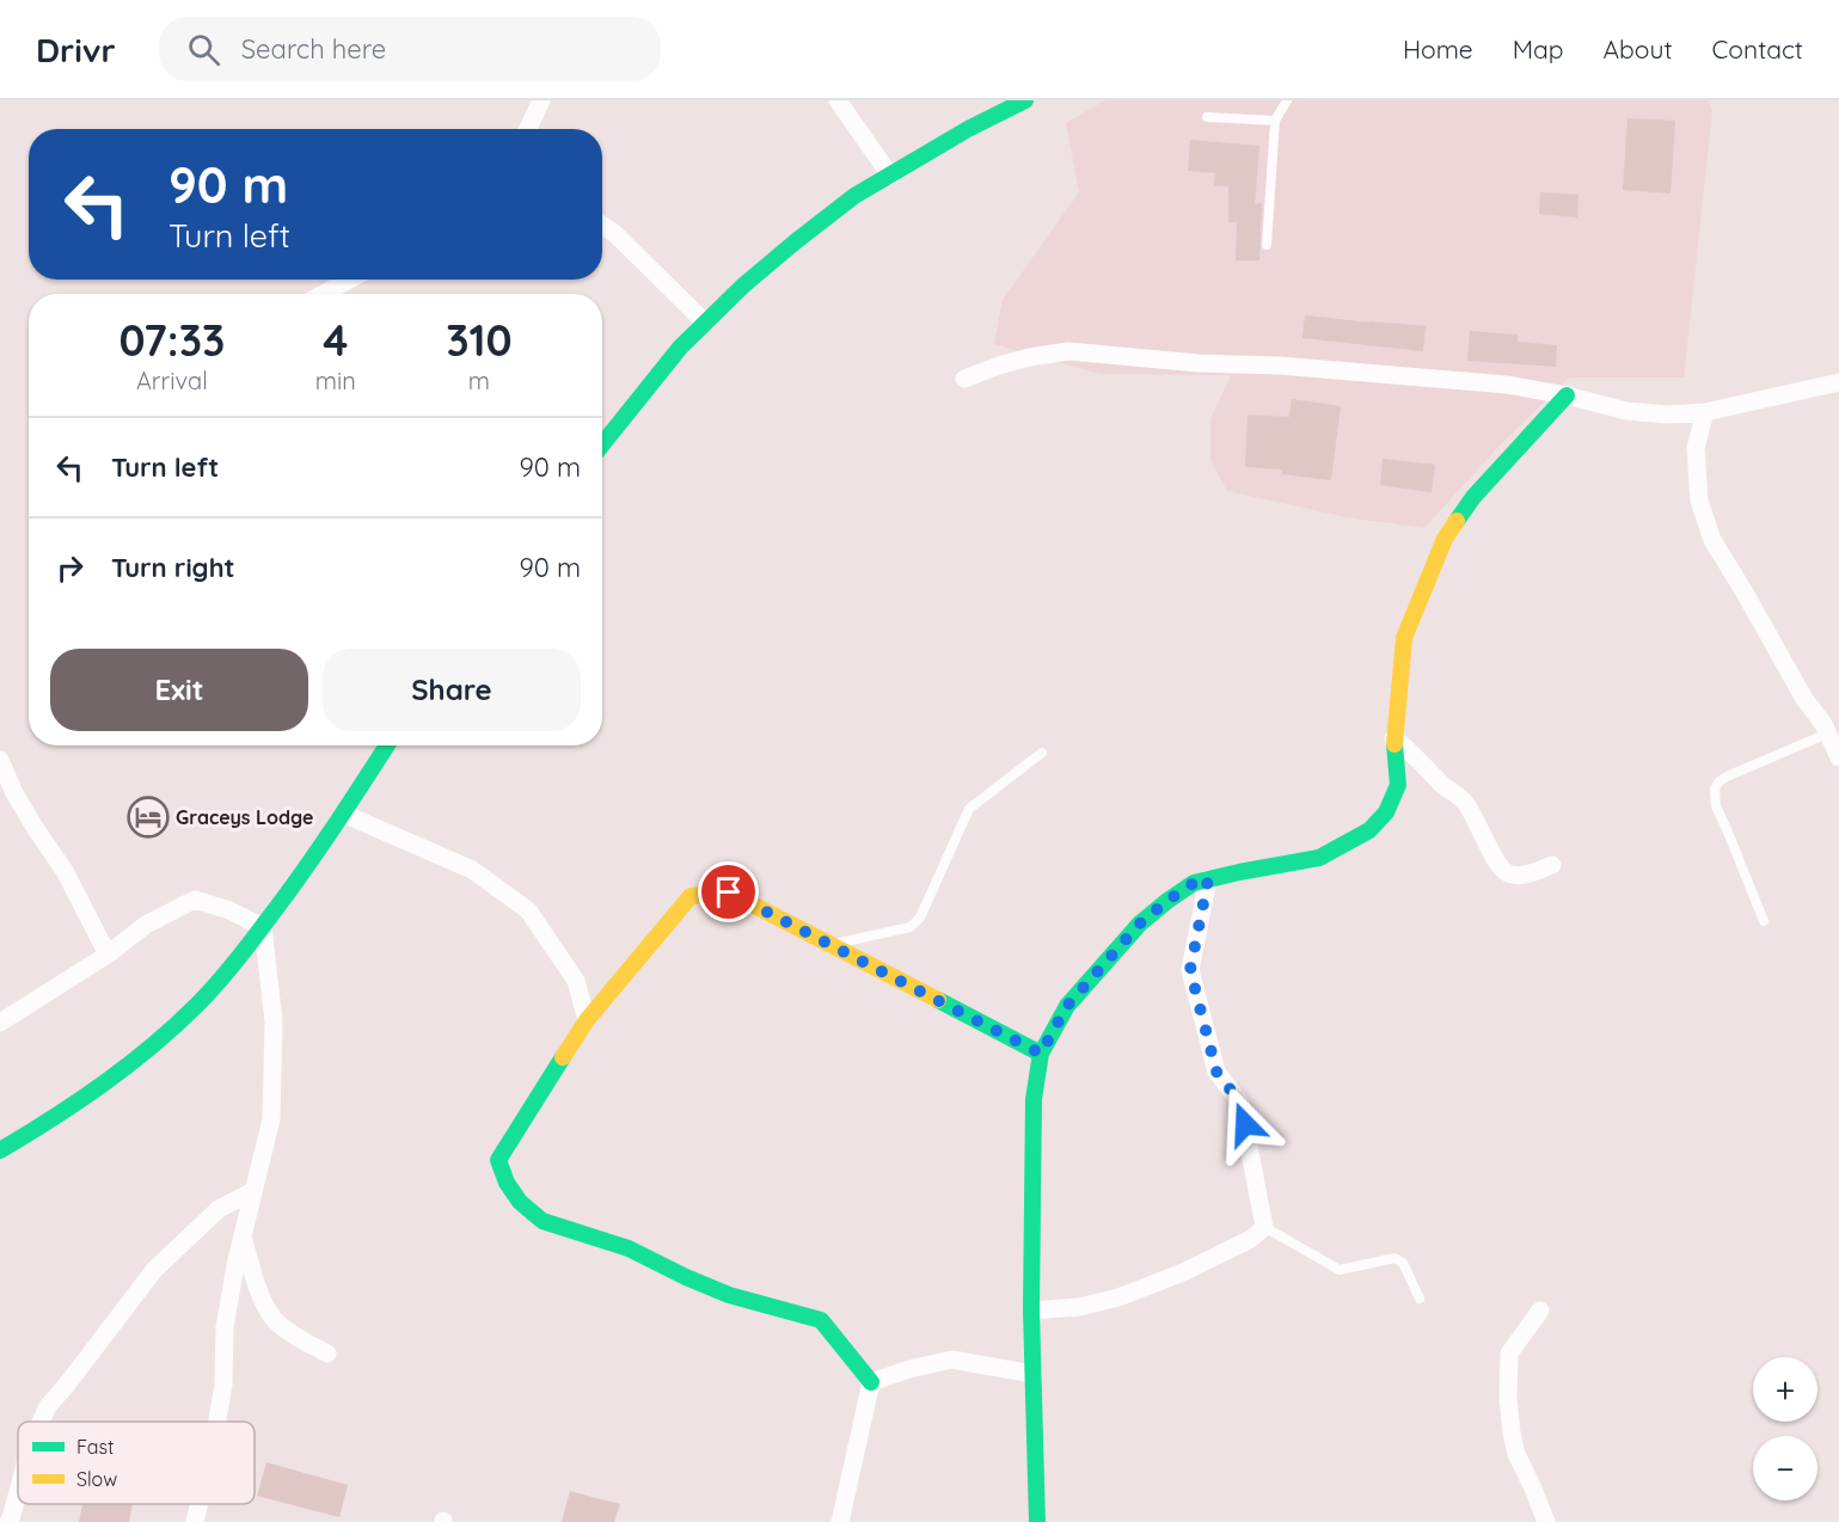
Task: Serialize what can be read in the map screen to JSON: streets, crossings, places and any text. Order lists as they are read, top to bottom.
{
  "places": {
    "hotel": ["Graceys Lodge"]
  },
  "legend": ["Fast", "Slow"],
  "page": {
    "header": "Drivr",
    "search": "Search here",
    "nav": [
      "Home",
      "Map",
      "About",
      "Contact"
    ],
    "turn": ["90 m", "Turn left"],
    "eta": [
      "07:33",
      "Arrival",
      "4",
      "min",
      "310",
      "m"
    ],
    "list": [
      {
        "name": "Turn left",
        "value": "90 m"
      },
      {
        "name": "Turn right",
        "value": "90 m"
      }
    ],
    "buttons": ["Exit", "Share"],
    "map_buttons": ["+", "−"]
  }
}
